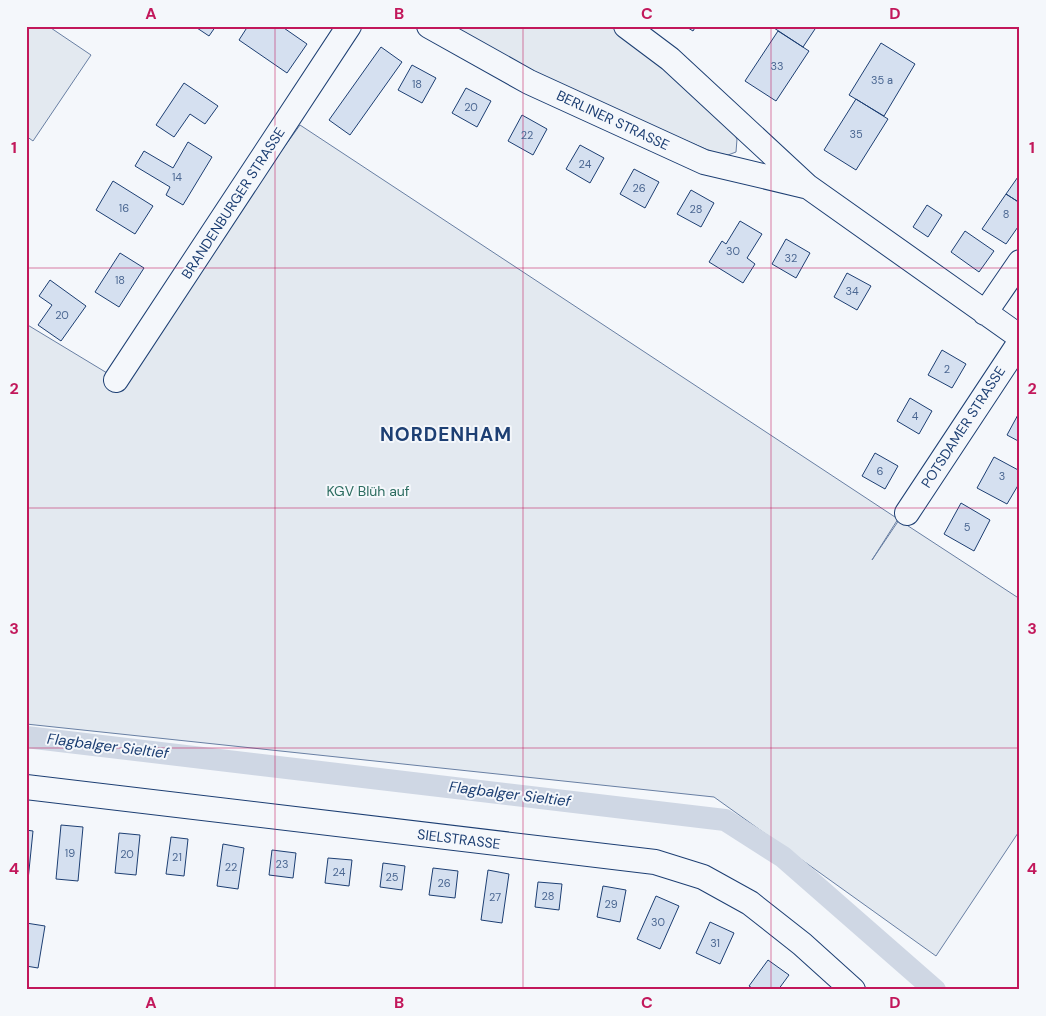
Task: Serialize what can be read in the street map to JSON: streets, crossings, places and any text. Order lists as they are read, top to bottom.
{
  "streets": {
    "street": [
      "BERLINER STRASSE",
      "BRANDENBURGER STRASSE",
      "POTSDAMER STRASSE",
      "SIELSTRASSE"
    ]
  },
  "districts": ["NORDENHAM"],
  "water": ["Flagbalger Sieltief"],
  "parks": ["KGV Blüh auf"],
  "house_numbers": [
    "33",
    "35 a",
    "18",
    "20",
    "35",
    "22",
    "24",
    "14",
    "26",
    "16",
    "28",
    "8",
    "30",
    "32",
    "18",
    "34",
    "20",
    "2",
    "4",
    "6",
    "3",
    "5",
    "19",
    "20",
    "21",
    "23",
    "22",
    "24",
    "25",
    "26",
    "28",
    "27",
    "29",
    "30",
    "31"
  ],
  "grid": {
    "columns": [
      "A",
      "B",
      "C",
      "D"
    ],
    "rows": [
      "1",
      "2",
      "3",
      "4"
    ]
  }
}
